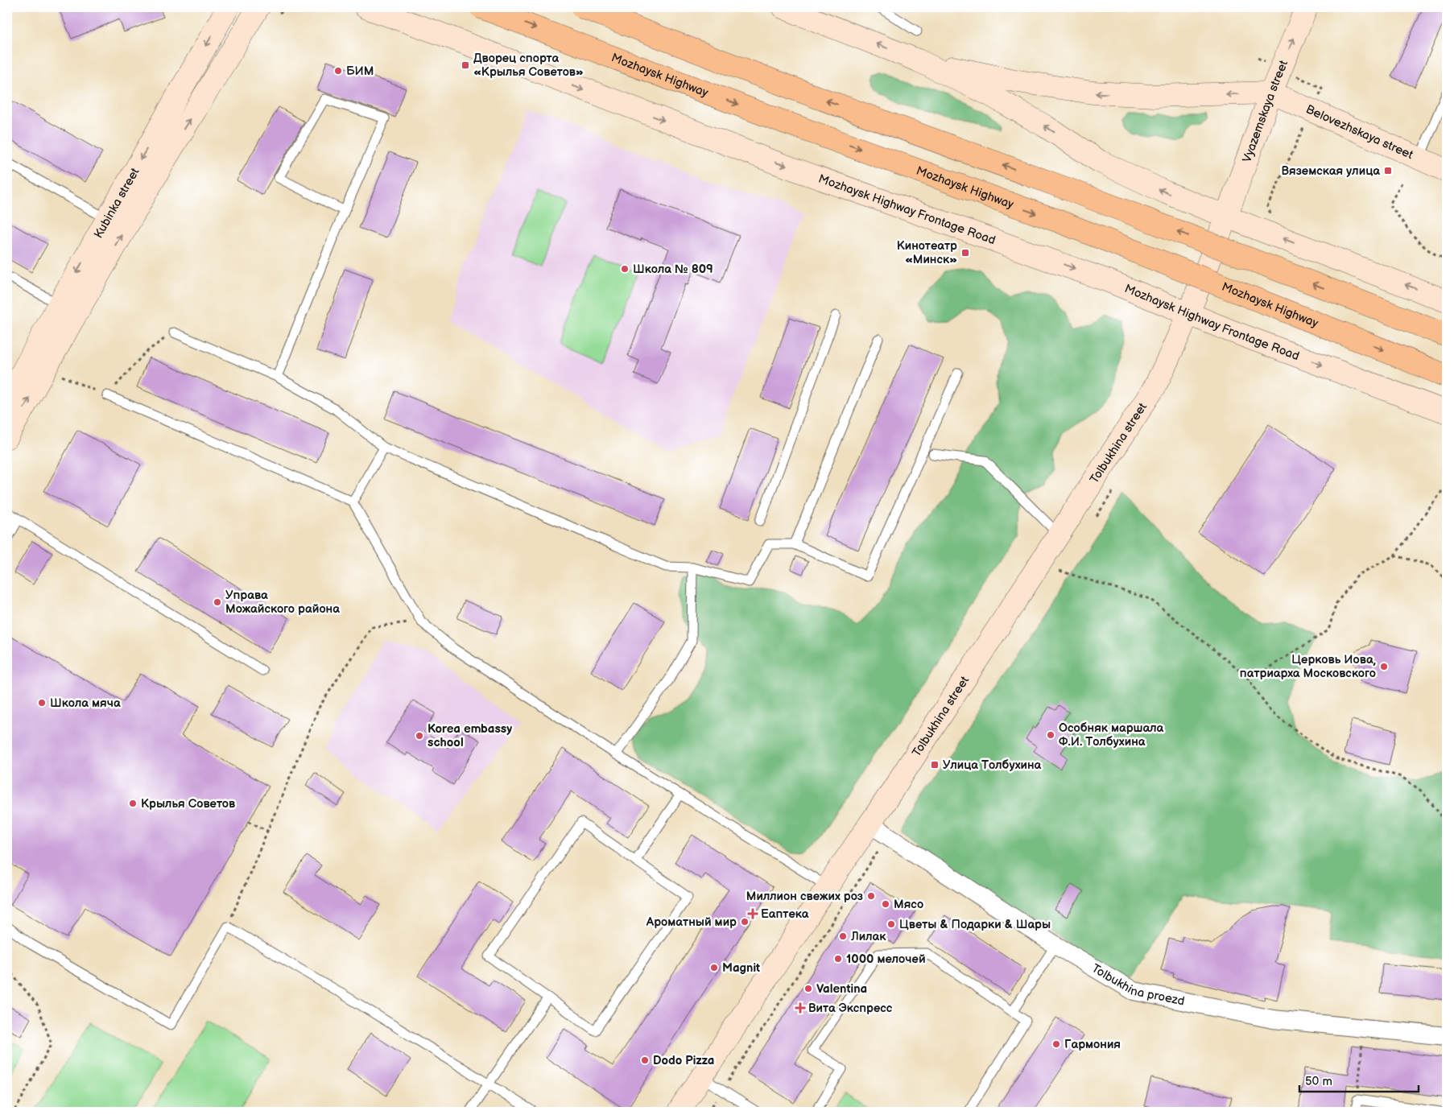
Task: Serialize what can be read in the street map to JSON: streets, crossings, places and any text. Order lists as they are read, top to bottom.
{
  "streets": {
    "main road": [
      "Mozhaysk Highway",
      "Vyazemskaya street",
      "Belovezhskaya street",
      "Kubinka street",
      "Mozhaysk Highway Frontage Road",
      "Tolbukhina street"
    ],
    "street": ["Tolbukhina proezd"]
  },
  "crossings": [
    ["Vyazemskaya street", "Belovezhskaya street"],
    ["Vyazemskaya street", "Mozhaysk Highway Frontage Road"],
    ["Vyazemskaya street", "Tolbukhina street"],
    ["Mozhaysk Highway Frontage Road", "Tolbukhina street"],
    ["Tolbukhina street", "Tolbukhina proezd"]
  ],
  "places": {
    "transit": [
      "Дворец спорта «Крылья Советов»",
      "Вяземская улица",
      "Кинотеатр «Минск»",
      "Улица Толбухина"
    ],
    "other": [
      "БИМ",
      "Школа № 809",
      "Управа Можайского района",
      "Церковь Иова, патриарха Московского",
      "Школа мяча",
      "Особняк маршала Ф.И. Толбухина",
      "Korea embassy school",
      "Крылья Советов",
      "Миллион свежих роз",
      "Мясо",
      "Ароматный мир",
      "Цветы & Подарки & Шары",
      "Лилак",
      "1000 мелочей",
      "Magnit",
      "Valentina",
      "Гармония",
      "Dodo Pizza"
    ],
    "health": ["Еаптека", "Вита Экспресс"]
  },
  "scale_bar": "50 m"
}
